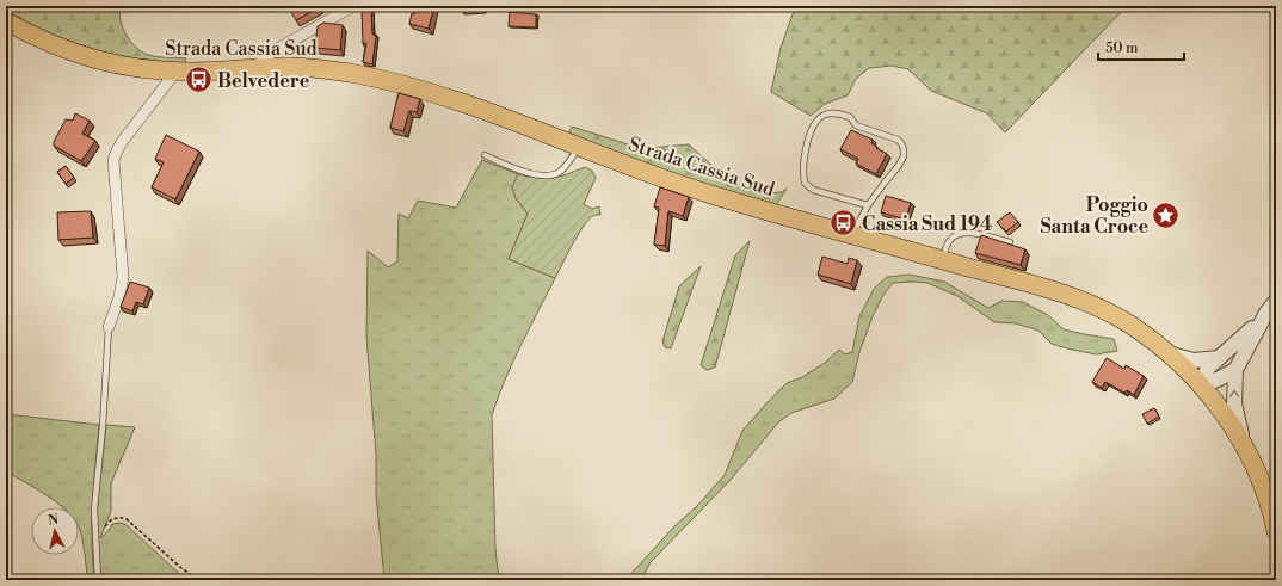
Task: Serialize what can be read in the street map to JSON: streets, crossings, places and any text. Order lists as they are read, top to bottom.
{
  "streets": {
    "main road": ["Strada Cassia Sud"]
  },
  "places": {
    "bus stop": ["Belvedere", "Cassia Sud 194"],
    "place": ["Poggio Santa Croce"]
  },
  "scale_bar": "50 m",
  "north": "top"
}
